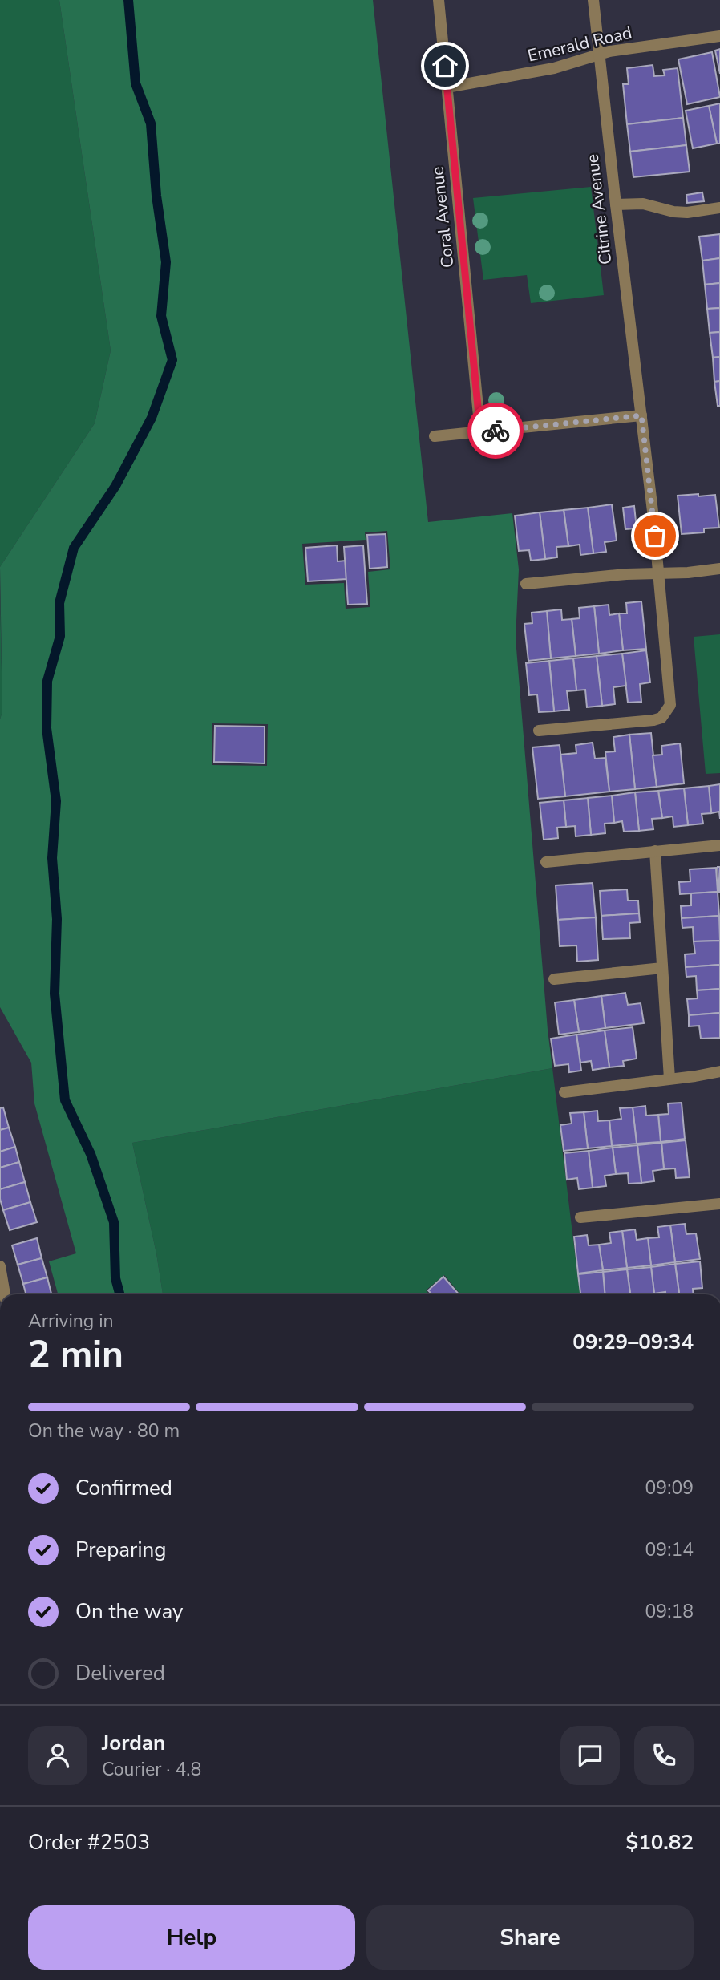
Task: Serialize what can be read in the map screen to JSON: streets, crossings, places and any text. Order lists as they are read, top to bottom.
{
  "streets": {
    "street": ["Emerald Road", "Citrine Avenue", "Coral Avenue"]
  },
  "crossings": [
    ["Emerald Road", "Citrine Avenue"],
    ["Emerald Road", "Coral Avenue"]
  ],
  "page": {
    "heading": ["2 min", "Arriving in", "09:29–09:34"],
    "panel": [
      "Jordan",
      "Courier · 4.8",
      "Order #2503",
      "$10.82"
    ],
    "bar": "On the way · 80 m",
    "list": [
      ["Confirmed", "09:09"],
      ["Preparing", "09:14"],
      ["On the way", "09:18"],
      "Delivered"
    ],
    "buttons": ["Help", "Share"]
  }
}
